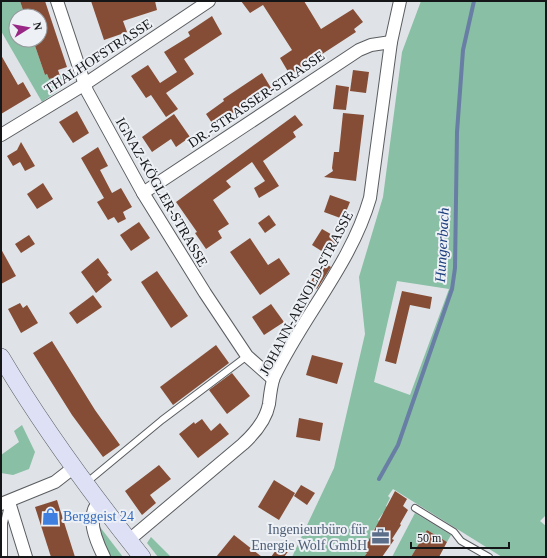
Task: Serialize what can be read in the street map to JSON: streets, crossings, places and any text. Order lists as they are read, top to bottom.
{
  "streets": {
    "street": [
      "THALHOFSTRASSE",
      "DR.-STRASSER-STRASSE",
      "IGNAZ-KÖGLER-STRASSE",
      "JOHANN-ARNOLD-STRASSE"
    ]
  },
  "crossings": [
    ["THALHOFSTRASSE", "IGNAZ-KÖGLER-STRASSE"],
    ["DR.-STRASSER-STRASSE", "IGNAZ-KÖGLER-STRASSE"],
    ["DR.-STRASSER-STRASSE", "JOHANN-ARNOLD-STRASSE"],
    ["IGNAZ-KÖGLER-STRASSE", "JOHANN-ARNOLD-STRASSE"]
  ],
  "water": ["Hungerbach"],
  "places": {
    "shop": ["Berggeist 24"],
    "office": ["Ingenieurbüro für Energie Wolf GmbH"]
  },
  "scale_bar": "50 m",
  "north": "right"
}
